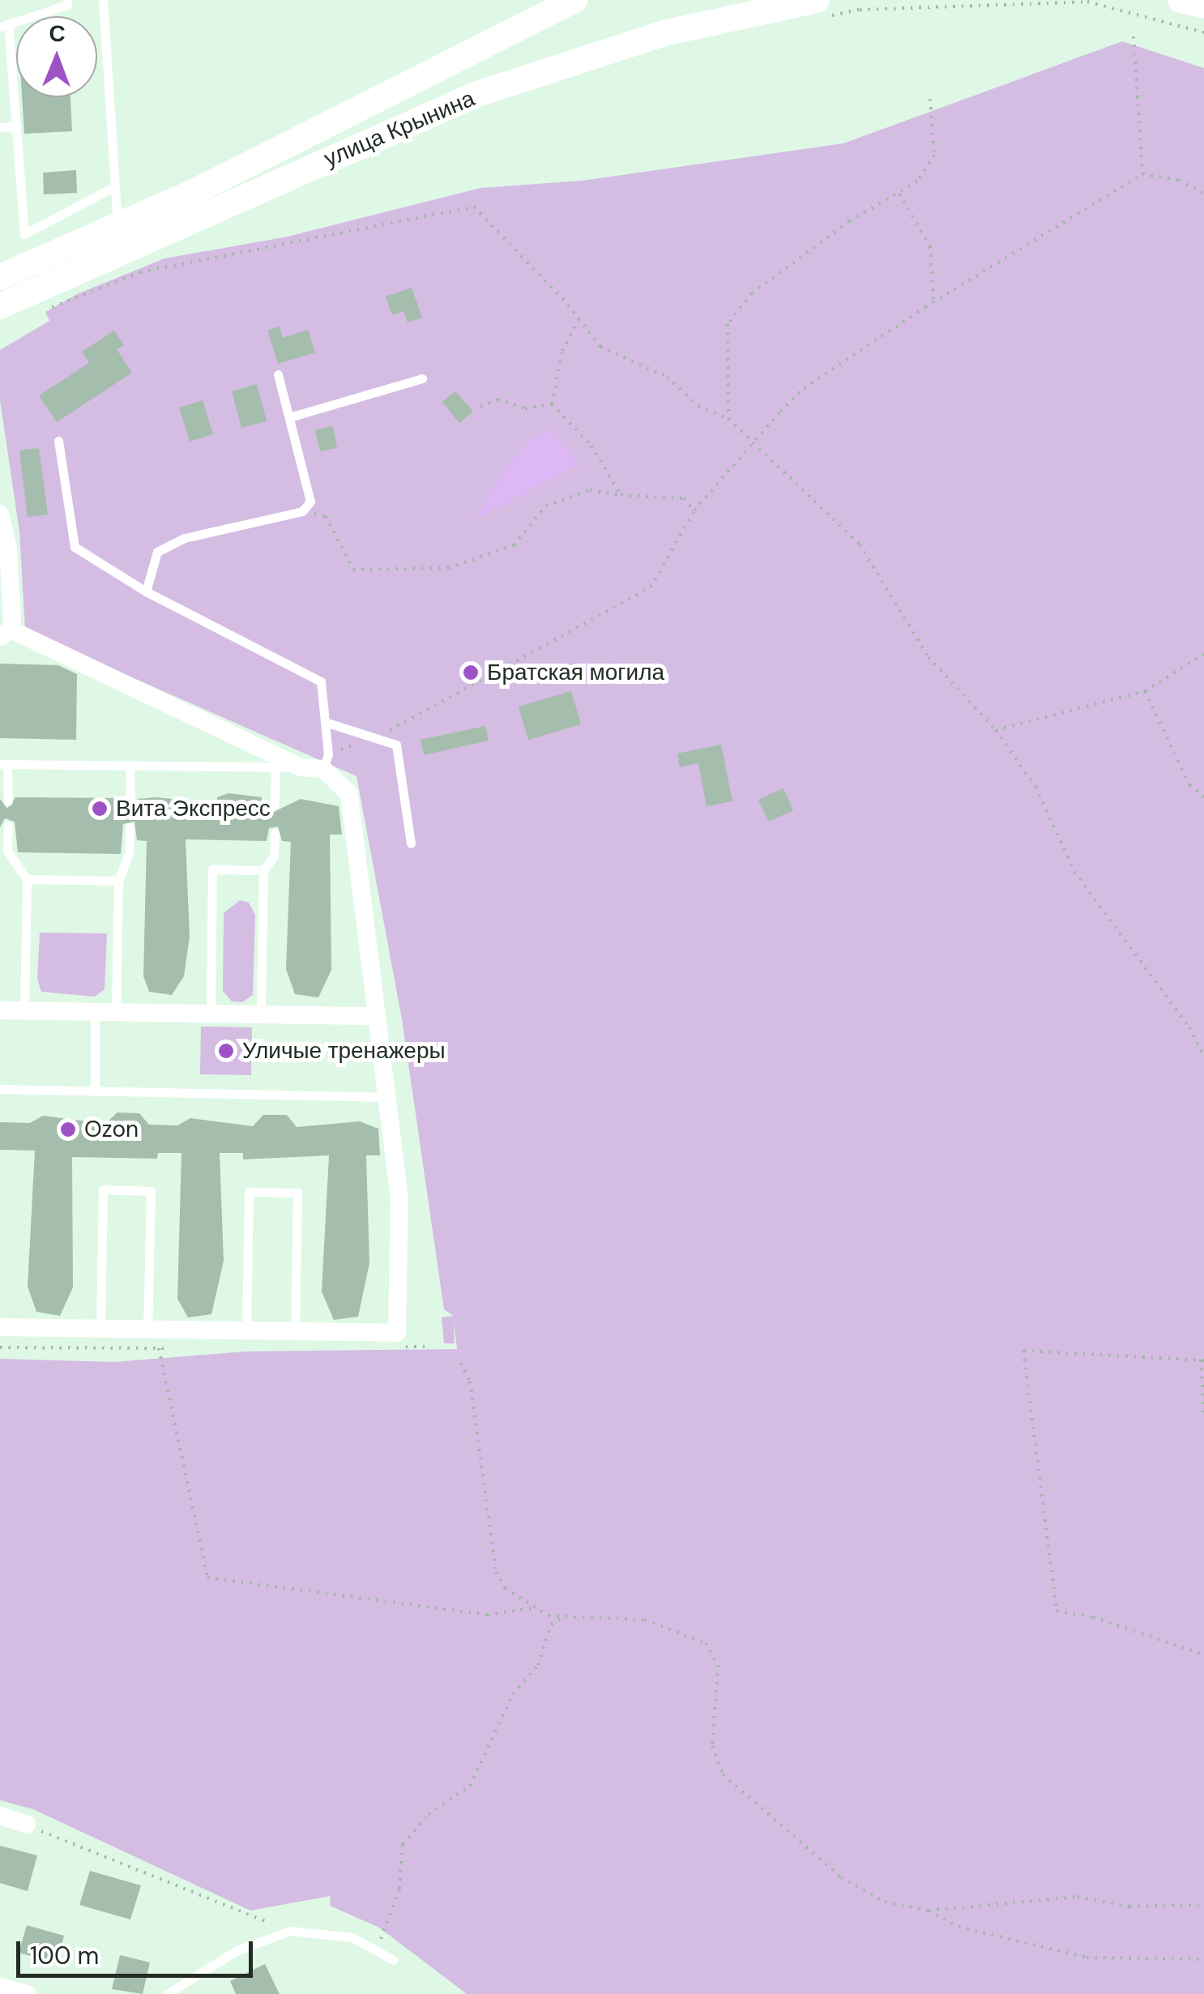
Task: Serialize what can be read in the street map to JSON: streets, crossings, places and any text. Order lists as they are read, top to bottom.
{
  "streets": {
    "main road": ["улица Крынина"]
  },
  "places": [
    "Братская могила",
    "Вита Экспресс",
    "Уличые тренажеры",
    "Ozon"
  ],
  "scale_bar": "100 m",
  "north": "top"
}
